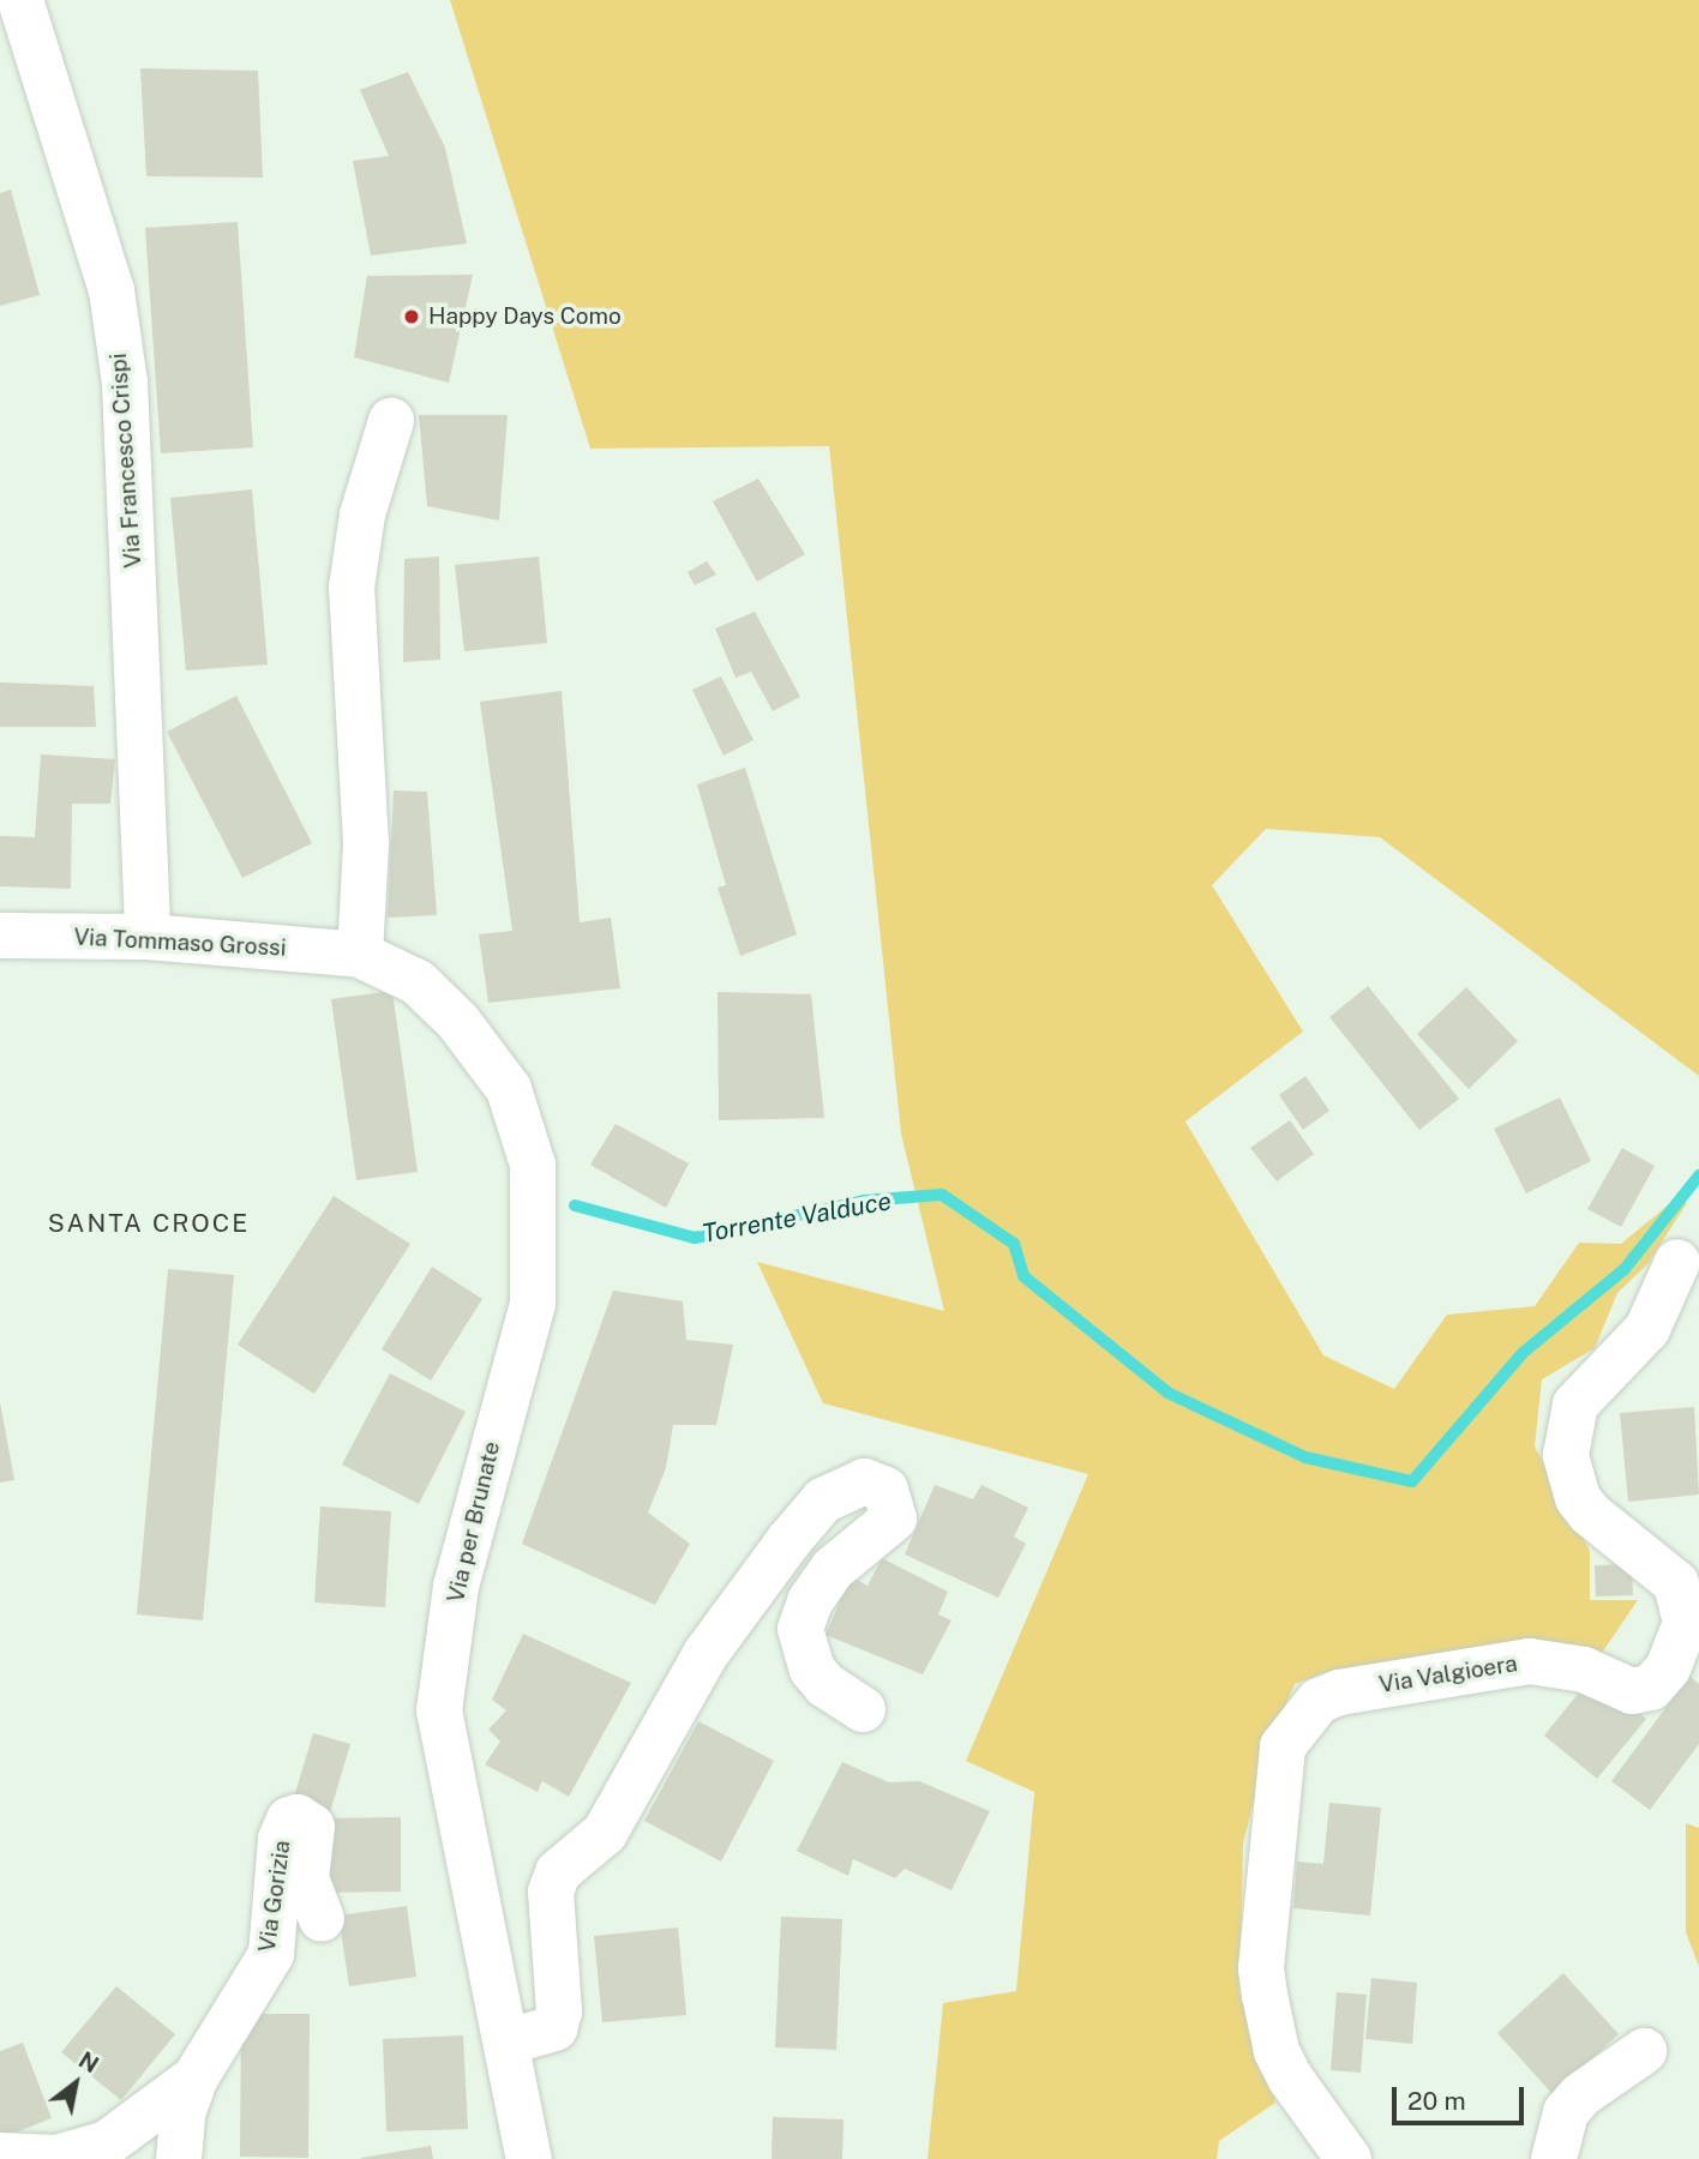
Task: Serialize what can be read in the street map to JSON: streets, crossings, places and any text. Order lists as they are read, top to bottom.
{
  "streets": {
    "street": [
      "Via Francesco Crispi",
      "Via Tommaso Grossi",
      "Via per Brunate",
      "Via Valgioera",
      "Via Gorizia"
    ]
  },
  "crossings": [
    ["Via Francesco Crispi", "Via Tommaso Grossi"],
    ["Via Tommaso Grossi", "Via per Brunate"]
  ],
  "districts": ["SANTA CROCE"],
  "water": ["Torrente Valduce"],
  "places": ["Happy Days Como"],
  "scale_bar": "20 m",
  "north": "top right"
}
